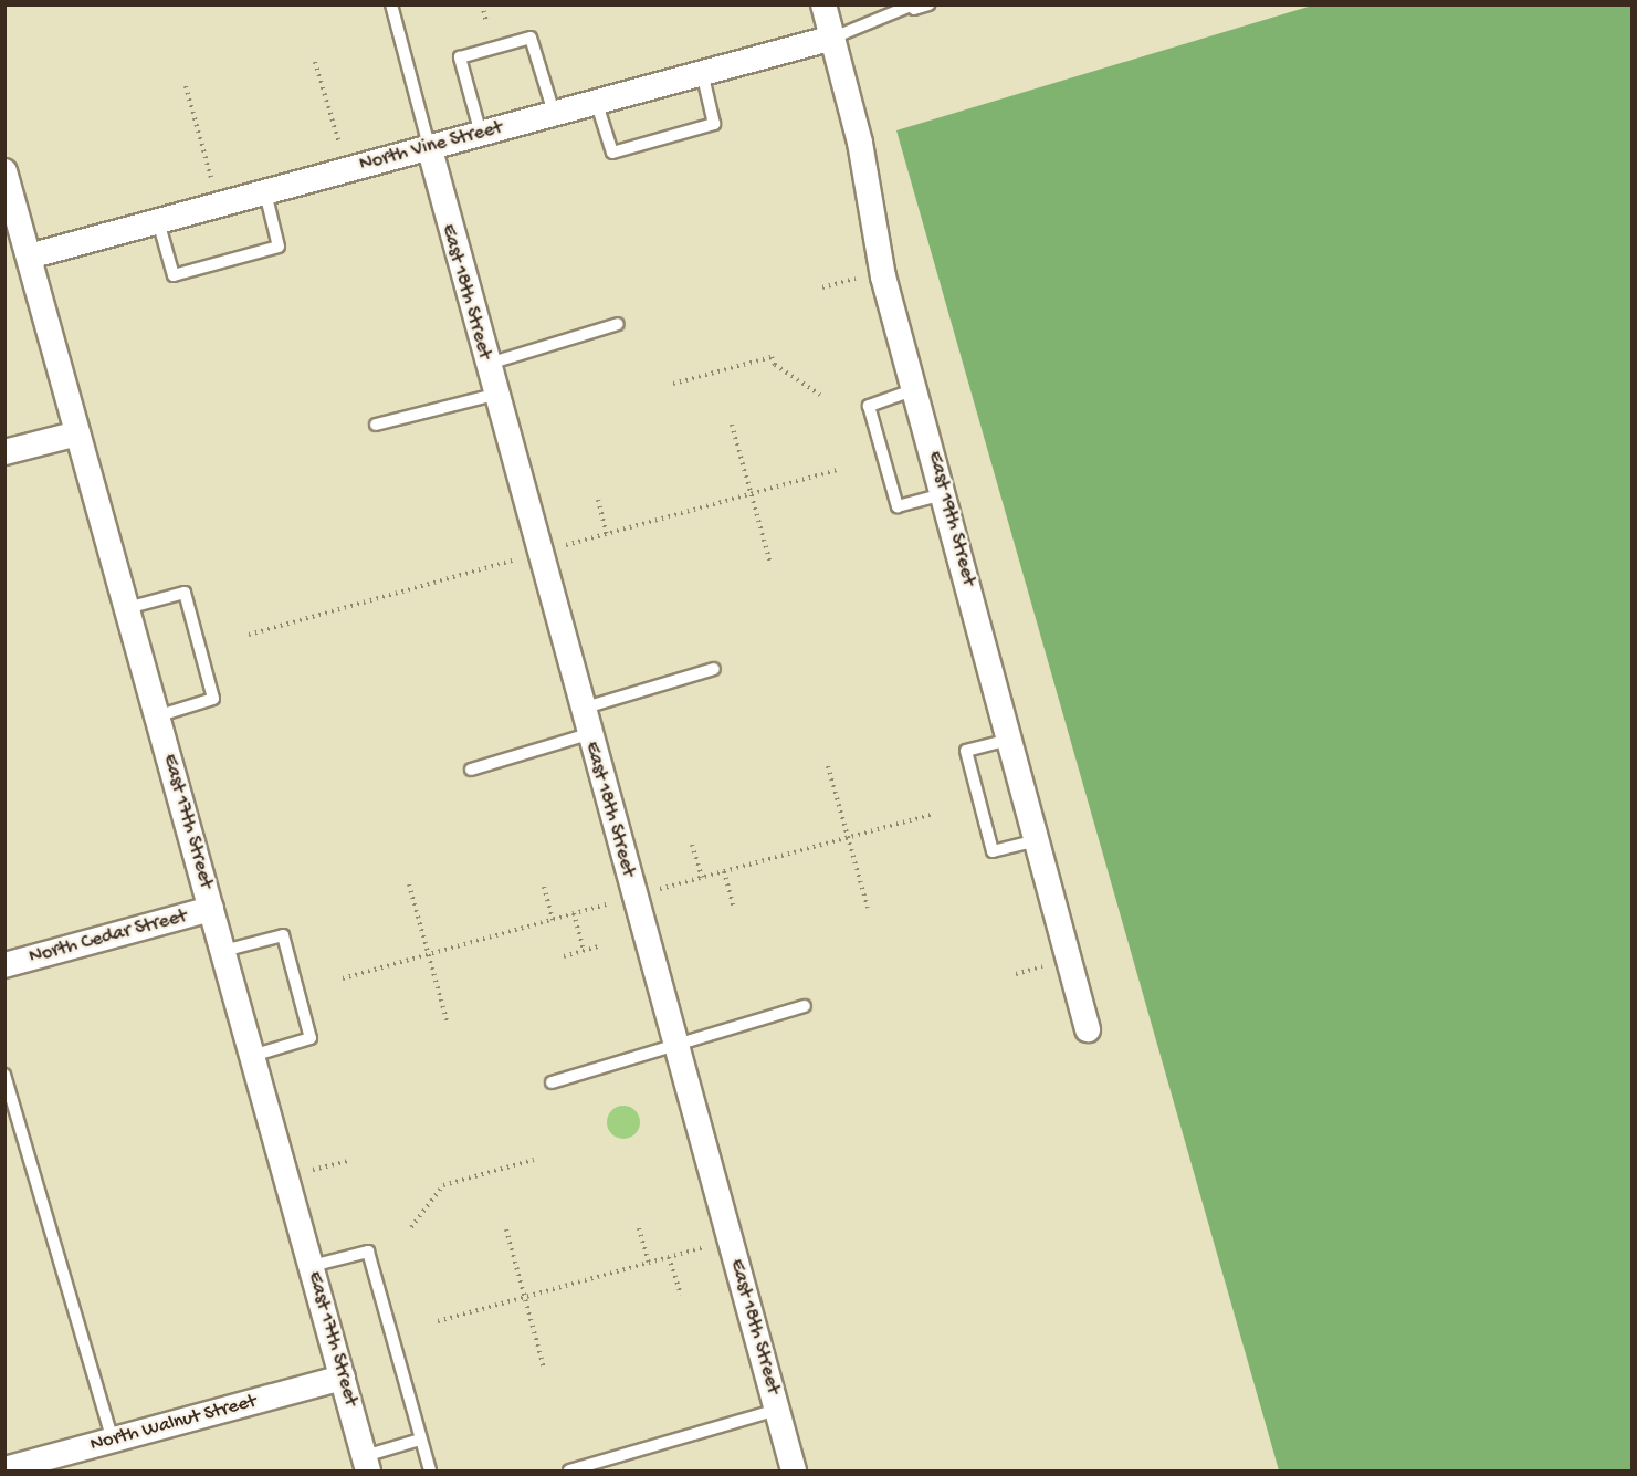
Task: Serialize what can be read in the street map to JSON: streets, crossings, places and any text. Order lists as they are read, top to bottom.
{
  "streets": {
    "street": [
      "North Vine Street",
      "East 18th Street",
      "East 19th Street",
      "East 17th Street",
      "North Cedar Street",
      "North Walnut Street"
    ]
  },
  "crossings": [
    ["North Vine Street", "East 18th Street"],
    ["North Vine Street", "East 19th Street"],
    ["North Vine Street", "East 17th Street"],
    ["East 17th Street", "North Cedar Street"],
    ["East 17th Street", "North Walnut Street"]
  ]
}
